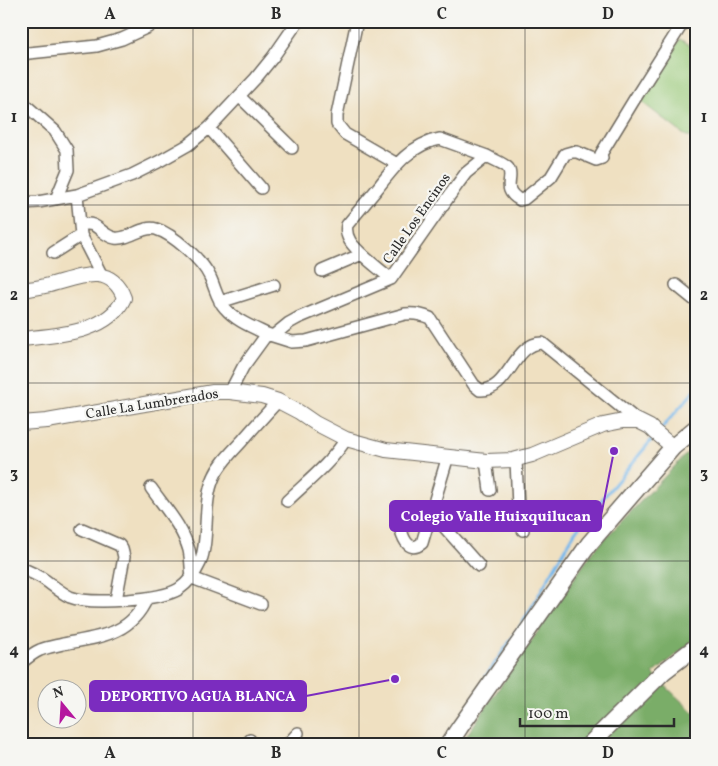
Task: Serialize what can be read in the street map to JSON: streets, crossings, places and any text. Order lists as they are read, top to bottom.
{
  "streets": {
    "street": ["Calle Los Encinos", "Calle La Lumbrerados"]
  },
  "crossings": [
    ["Calle Los Encinos", "Calle La Lumbrerados"]
  ],
  "places": ["Colegio Valle Huixquilucan", "DEPORTIVO AGUA BLANCA"],
  "scale_bar": "100 m",
  "north": "top",
  "grid": {
    "columns": [
      "A",
      "B",
      "C",
      "D"
    ],
    "rows": [
      "1",
      "2",
      "3",
      "4"
    ]
  }
}
